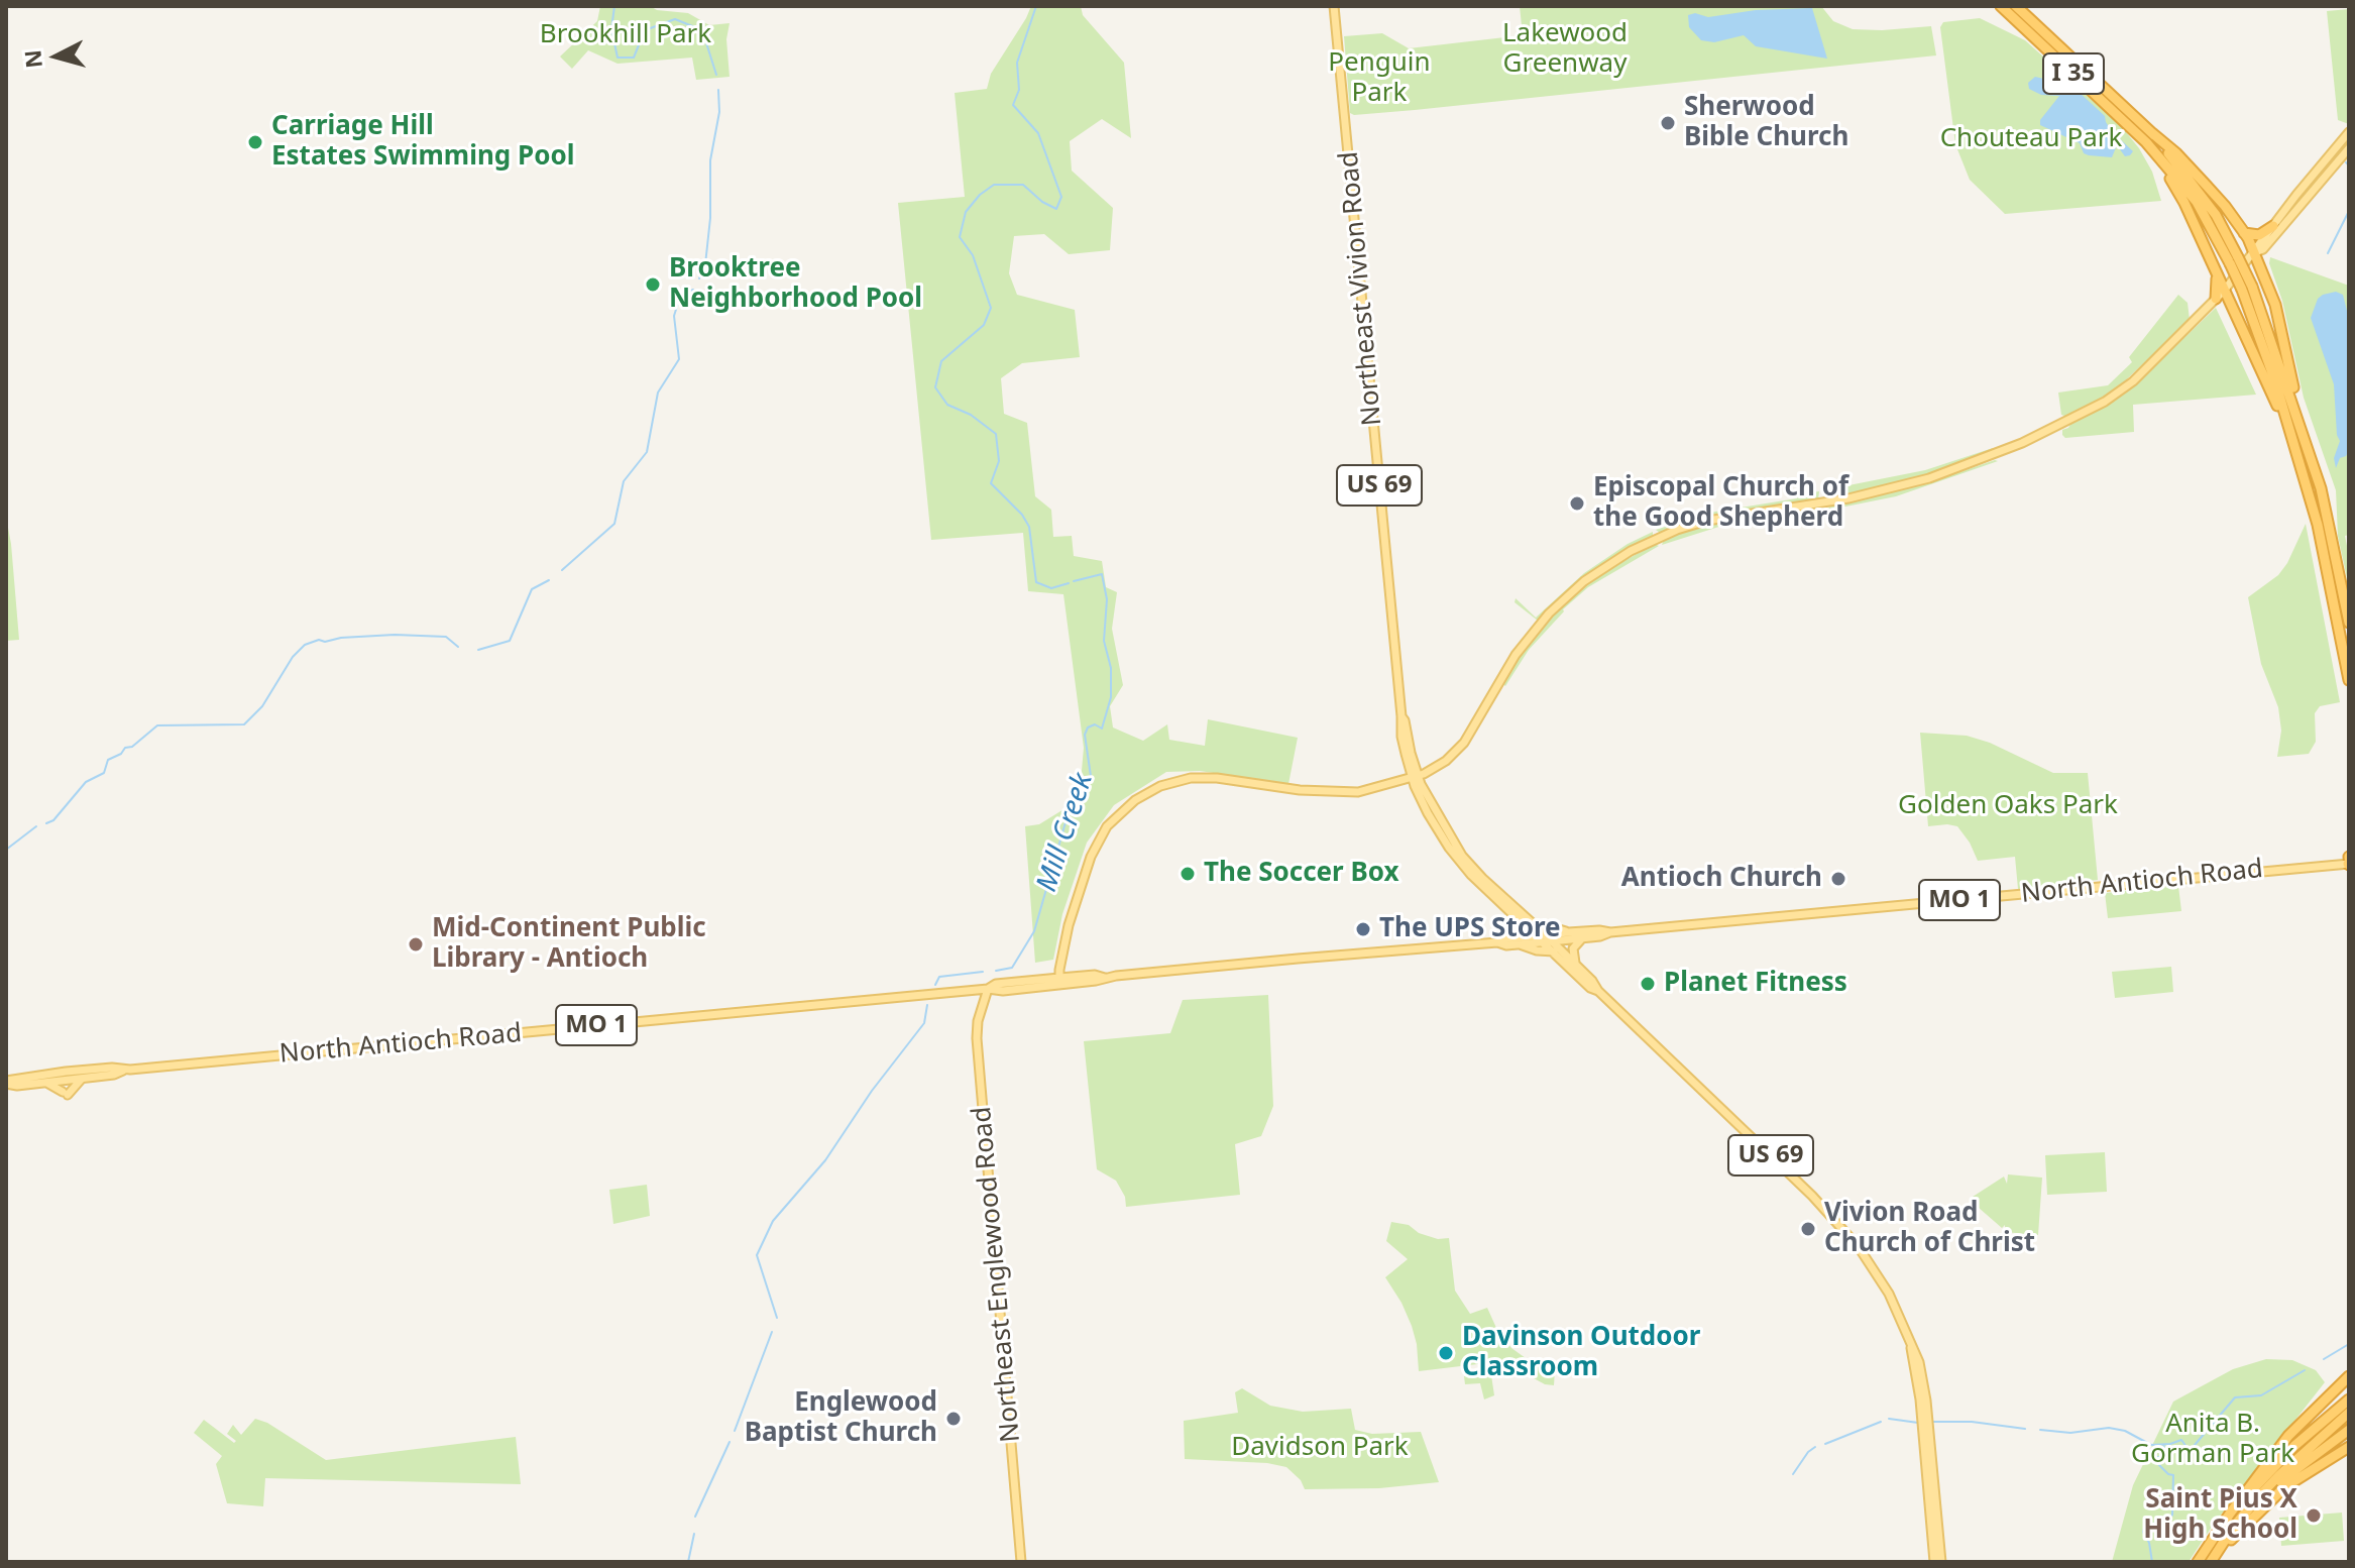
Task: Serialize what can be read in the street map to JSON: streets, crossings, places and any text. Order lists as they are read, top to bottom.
{
  "streets": {
    "highway": ["I 35"],
    "main road": [
      "Northeast Vivion Road",
      "US 69",
      "North Antioch Road",
      "MO 1",
      "Northeast Englewood Road"
    ]
  },
  "crossings": [
    ["Northeast Vivion Road", "North Antioch Road"],
    ["Northeast Vivion Road", "MO 1"],
    ["North Antioch Road", "MO 1"],
    ["North Antioch Road", "Northeast Englewood Road"]
  ],
  "water": ["Mill Creek"],
  "parks": [
    "Lakewood Greenway",
    "Brookhill Park",
    "Penguin Park",
    "Chouteau Park",
    "Golden Oaks Park",
    "Anita B. Gorman Park",
    "Davidson Park"
  ],
  "places": [
    "Sherwood Bible Church",
    "Carriage Hill Estates Swimming Pool",
    "Brooktree Neighborhood Pool",
    "Episcopal Church of the Good Shepherd",
    "The Soccer Box",
    "Antioch Church",
    "The UPS Store",
    "Mid-Continent Public Library - Antioch",
    "Planet Fitness",
    "Vivion Road Church of Christ",
    "Davinson Outdoor Classroom",
    "Englewood Baptist Church",
    "Saint Pius X High School"
  ],
  "north": "left"
}
